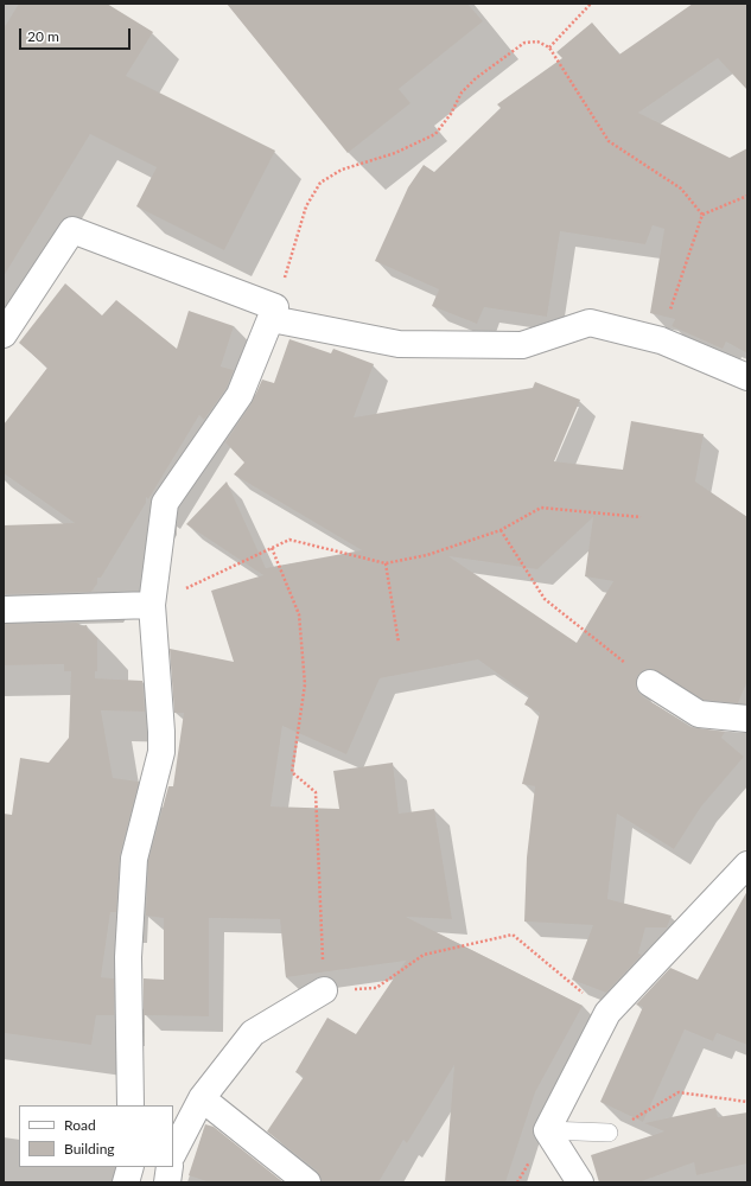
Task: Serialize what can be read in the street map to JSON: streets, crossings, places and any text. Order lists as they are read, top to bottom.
{
  "legend": ["Road", "Building"],
  "scale_bar": "20 m"
}
